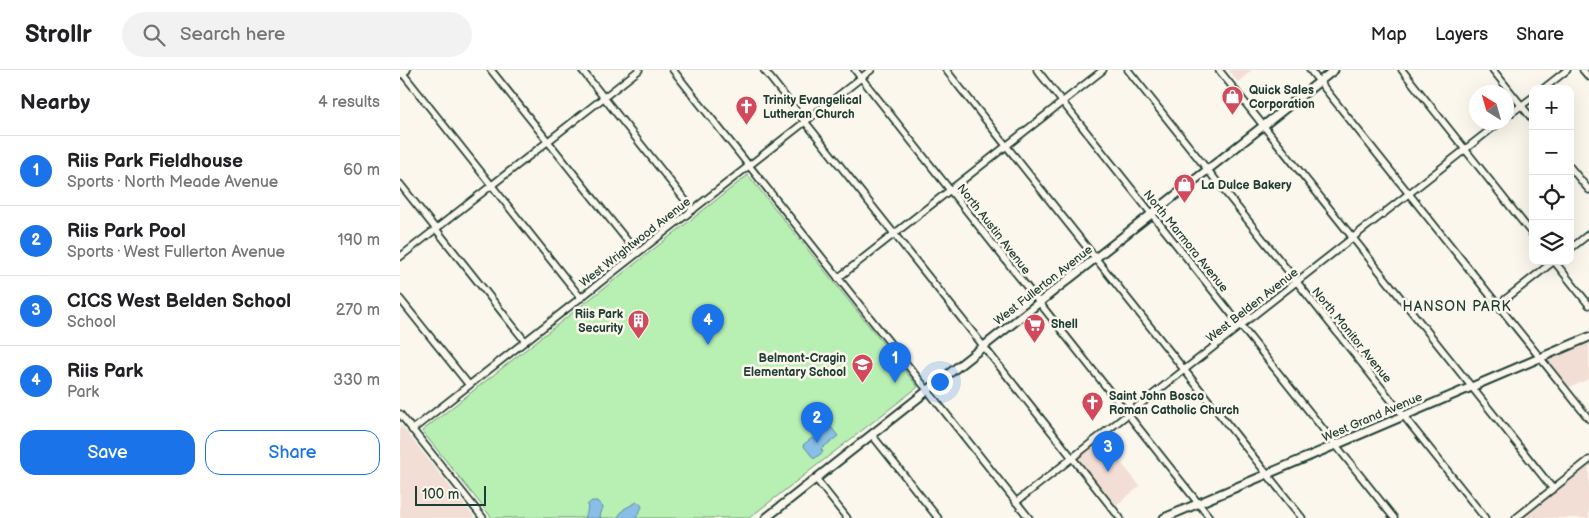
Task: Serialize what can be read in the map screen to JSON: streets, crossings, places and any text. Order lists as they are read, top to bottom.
{
  "streets": {
    "main road": ["West Fullerton Avenue", "West Grand Avenue"],
    "street": [
      "North Austin Avenue",
      "North Marmora Avenue",
      "West Wrightwood Avenue",
      "West Belden Avenue",
      "North Monitor Avenue"
    ]
  },
  "crossings": [
    ["North Austin Avenue", "West Wrightwood Avenue"],
    ["North Austin Avenue", "West Fullerton Avenue"],
    ["North Austin Avenue", "West Belden Avenue"],
    ["North Austin Avenue", "West Grand Avenue"],
    ["North Marmora Avenue", "West Fullerton Avenue"],
    ["North Marmora Avenue", "West Belden Avenue"],
    ["North Marmora Avenue", "West Grand Avenue"],
    ["West Fullerton Avenue", "North Monitor Avenue"],
    ["West Belden Avenue", "North Monitor Avenue"],
    ["North Monitor Avenue", "West Grand Avenue"]
  ],
  "districts": ["HANSON PARK"],
  "places": {
    "shop": ["Quick Sales Corporation", "La Dulce Bakery"],
    "church": ["Trinity Evangelical Lutheran Church", "Saint John Bosco Roman Catholic Church"],
    "building": ["Riis Park Security"],
    "supermarket": ["Shell"],
    "school or university": ["Belmont-Cragin Elementary School"]
  },
  "scale_bar": "100 m",
  "north": "top left",
  "page": {
    "header": "Strollr",
    "search": "Search here",
    "nav": ["Map", "Layers", "Share"],
    "heading": ["Nearby", "4 results"],
    "map_buttons": ["+", "−"],
    "list": [
      {
        "mark": "1",
        "name": "Riis Park Fieldhouse",
        "note": "Sports · North Meade Avenue",
        "value": "60 m"
      },
      {
        "mark": "2",
        "name": "Riis Park Pool",
        "note": "Sports · West Fullerton Avenue",
        "value": "190 m"
      },
      {
        "mark": "3",
        "name": "CICS West Belden School",
        "note": "School",
        "value": "270 m"
      },
      {
        "mark": "4",
        "name": "Riis Park",
        "note": "Park",
        "value": "330 m"
      }
    ],
    "pins": [
      "4",
      "1",
      "2",
      "3"
    ],
    "buttons": ["Save", "Share"],
    "scale": "100 m"
  }
}
